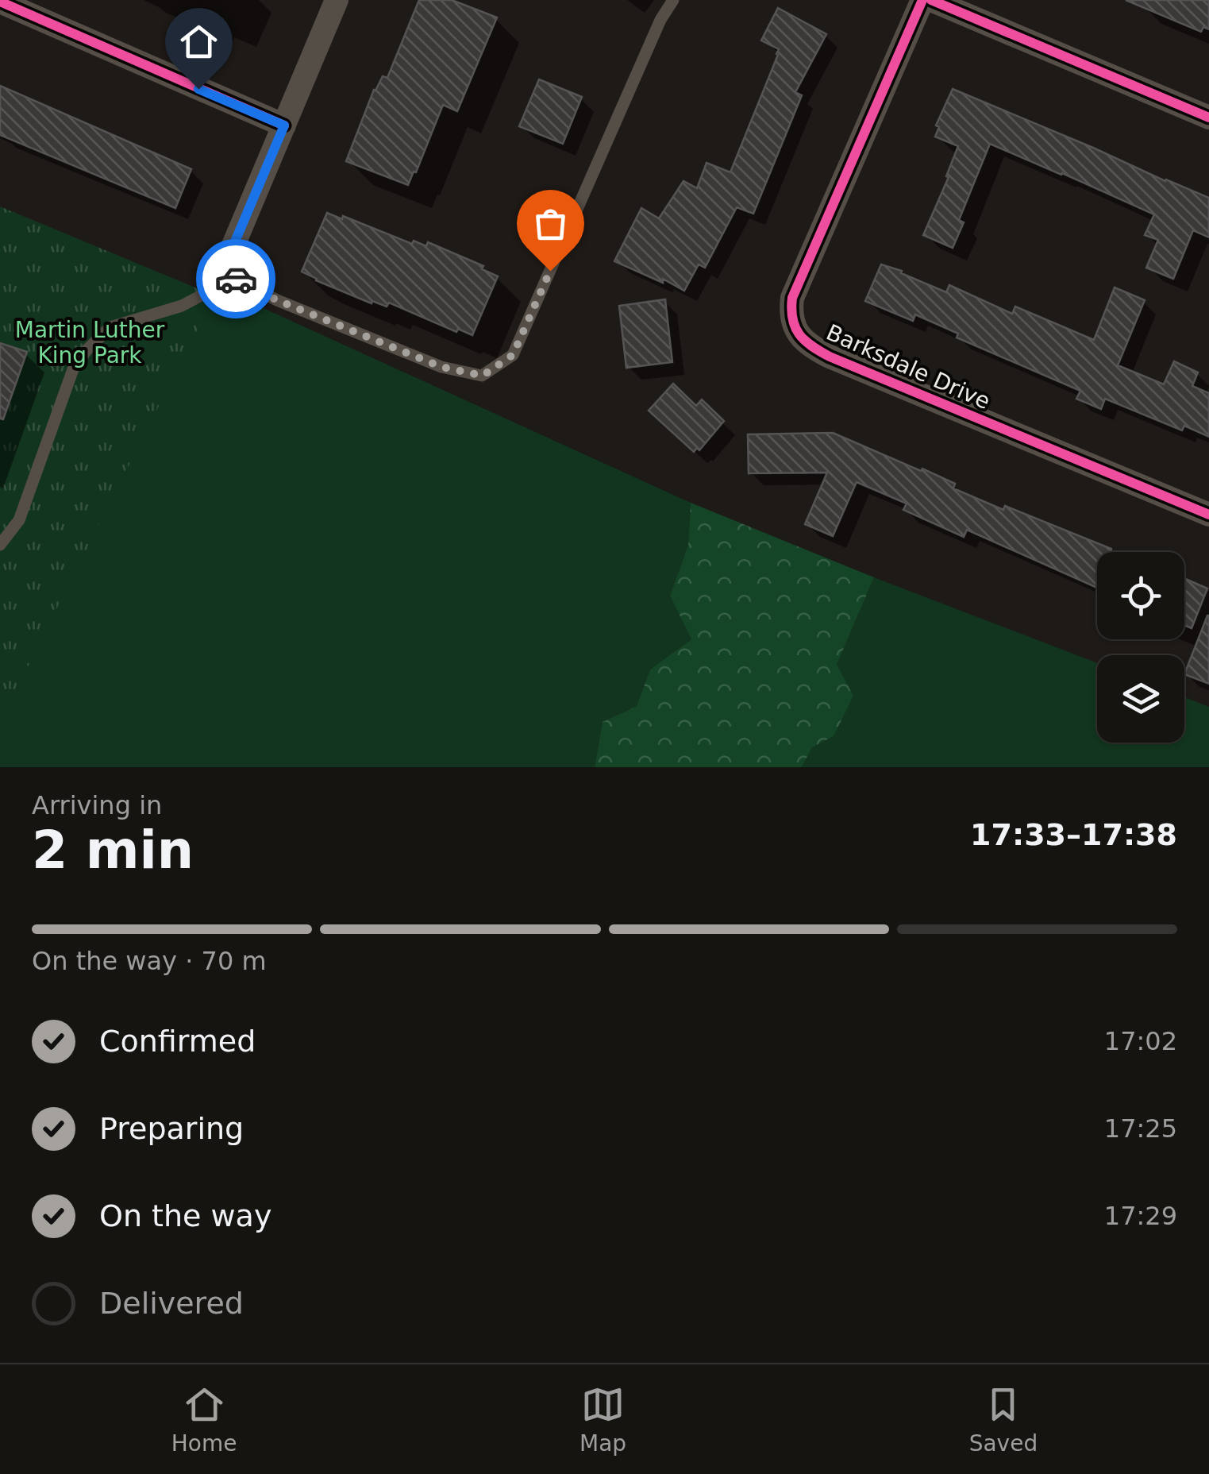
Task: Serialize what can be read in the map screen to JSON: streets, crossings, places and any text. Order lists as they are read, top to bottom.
{
  "streets": {
    "street": ["Barksdale Drive"]
  },
  "parks": ["Martin Luther King Park"],
  "page": {
    "heading": ["2 min", "Arriving in", "17:33–17:38"],
    "bar": "On the way · 70 m",
    "list": [
      ["Confirmed", "17:02"],
      ["Preparing", "17:25"],
      ["On the way", "17:29"],
      "Delivered"
    ],
    "tabs": ["Home", "Map", "Saved"]
  }
}
